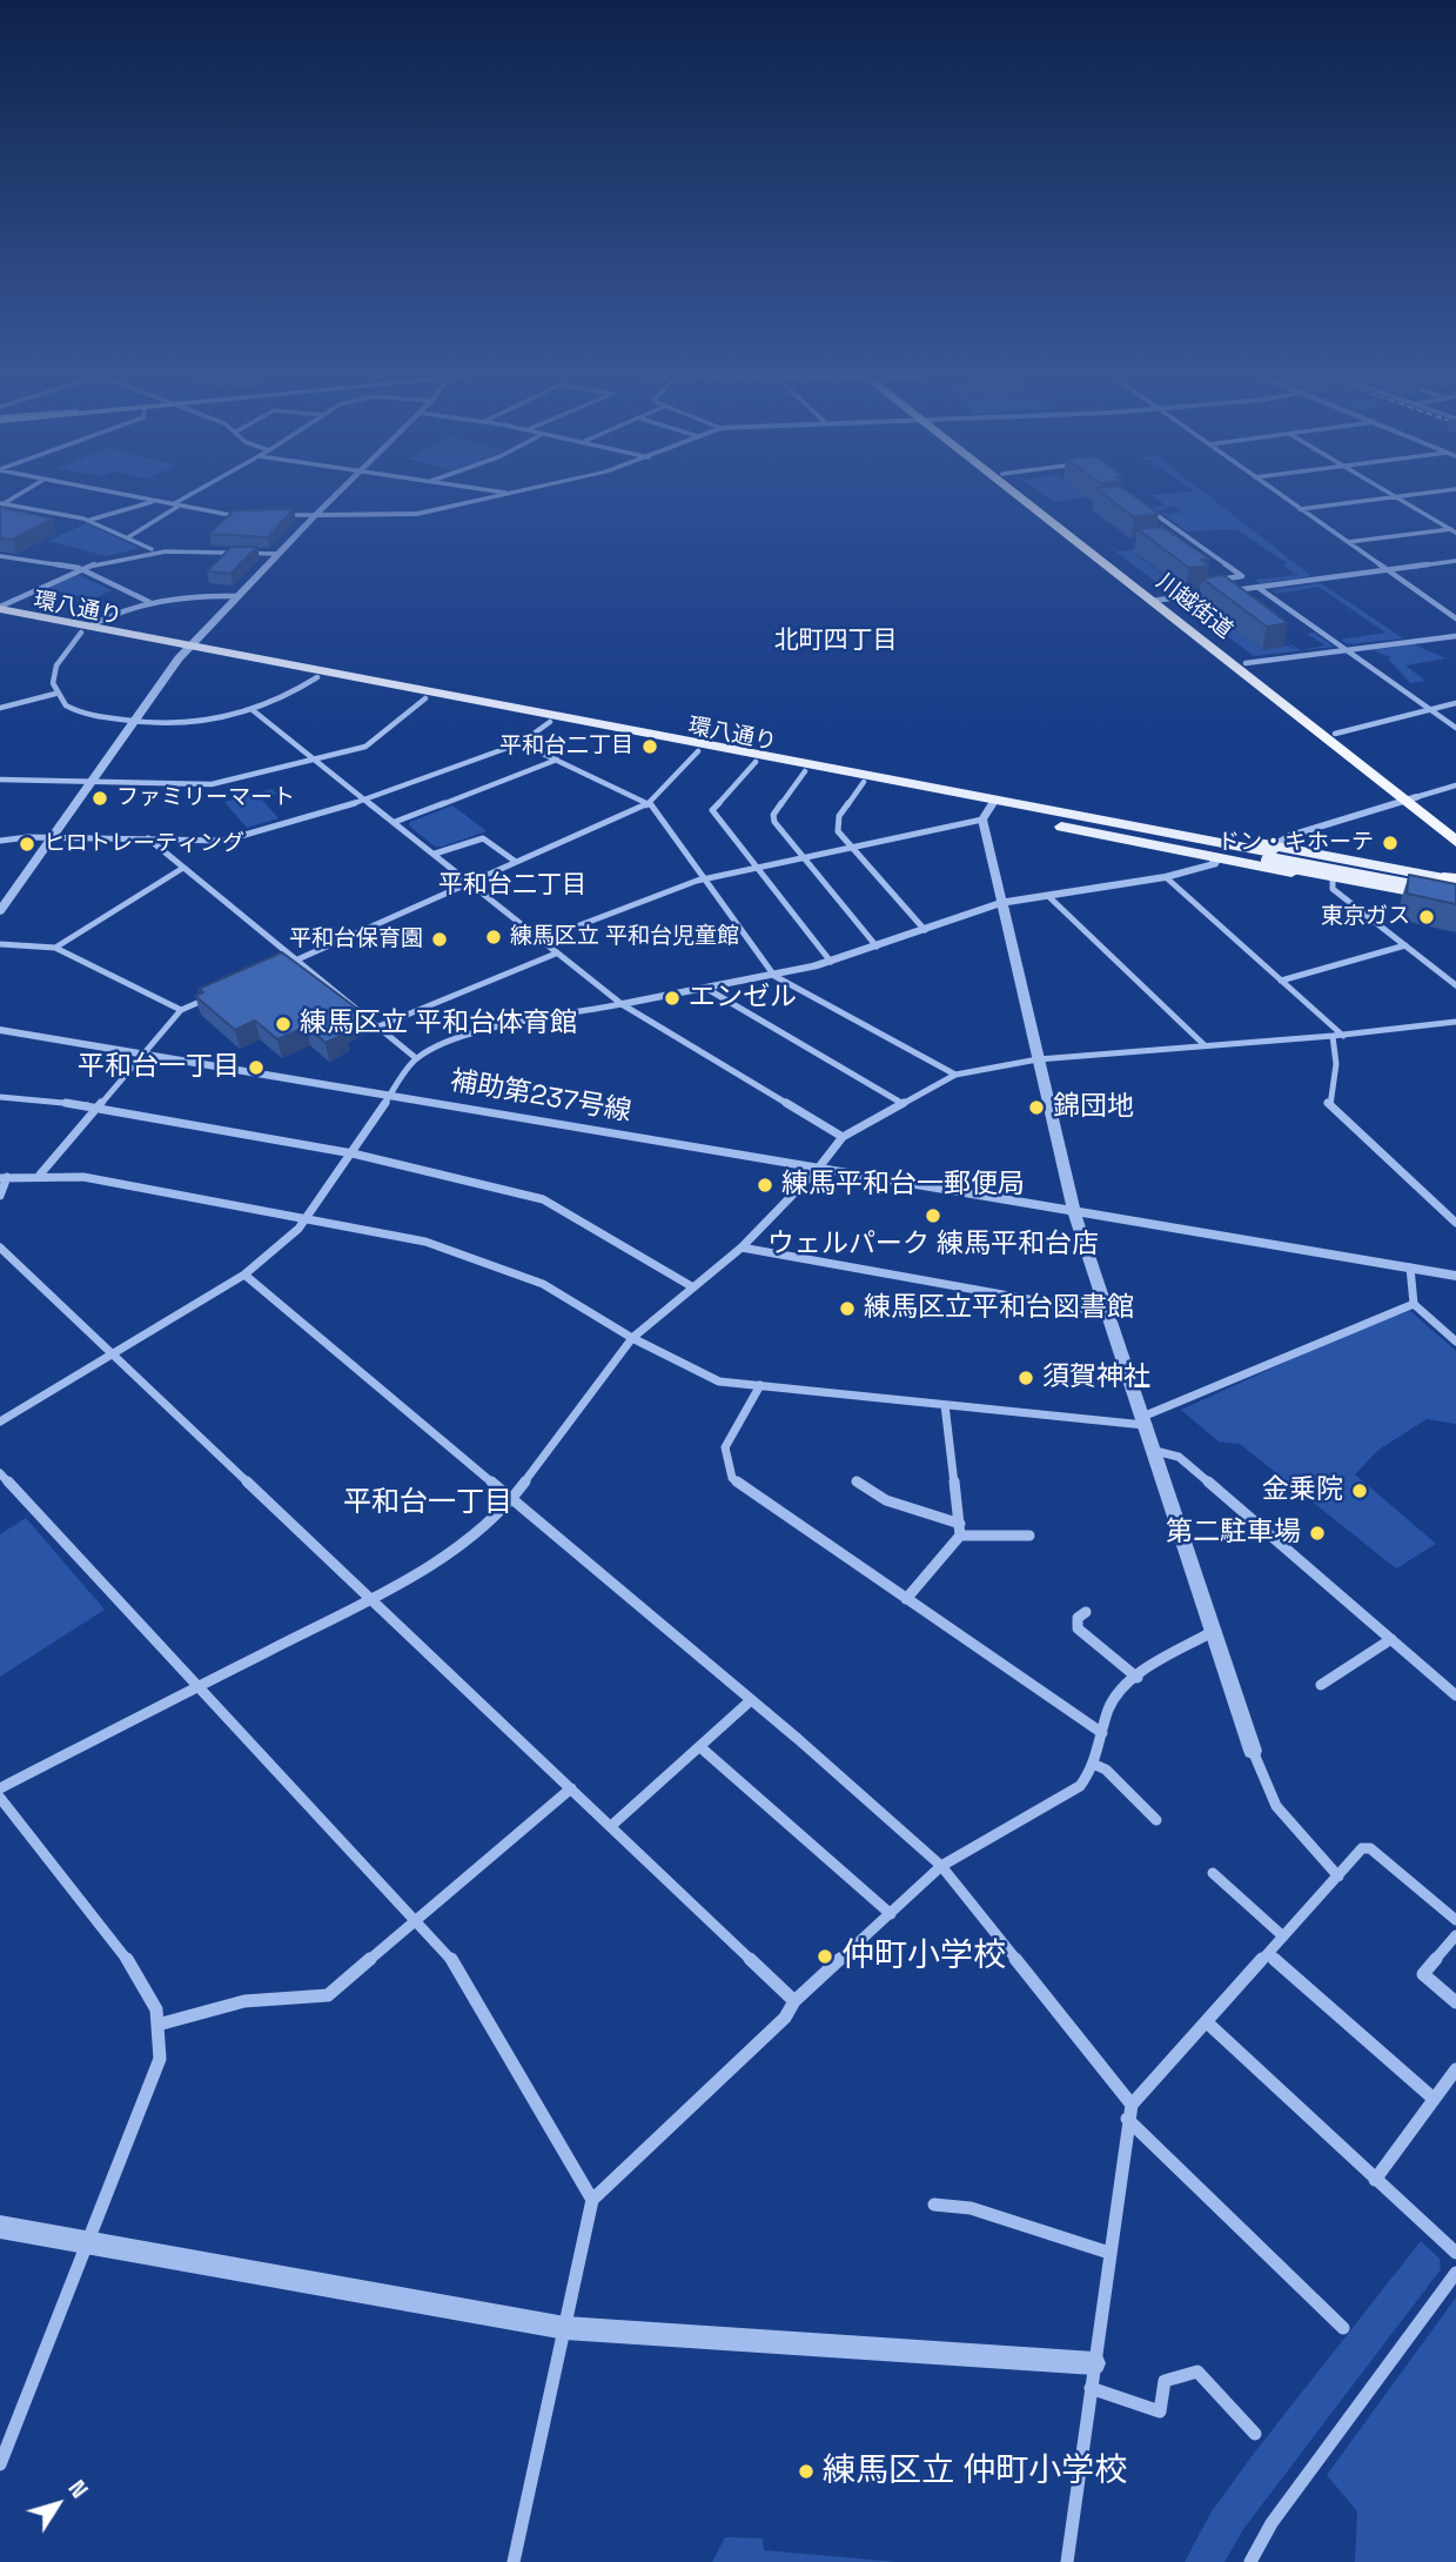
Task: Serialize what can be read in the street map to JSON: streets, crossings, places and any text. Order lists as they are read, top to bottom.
{
  "streets": {
    "highway": ["川越街道"],
    "main road": ["環八通り"],
    "street": ["補助第237号線"]
  },
  "districts": ["北町四丁目", "平和台二丁目", "平和台一丁目"],
  "places": [
    "平和台二丁目",
    "ファミリーマート",
    "ドン・キホーテ",
    "ヒロトレーティング",
    "東京ガス",
    "練馬区立 平和台児童館",
    "平和台保育園",
    "エンゼル",
    "練馬区立 平和台体育館",
    "平和台一丁目",
    "錦団地",
    "練馬平和台一郵便局",
    "ウェルパーク 練馬平和台店",
    "練馬区立平和台図書館",
    "須賀神社",
    "金乗院",
    "第二駐車場",
    "仲町小学校",
    "練馬区立 仲町小学校"
  ],
  "north": "top right"
}
